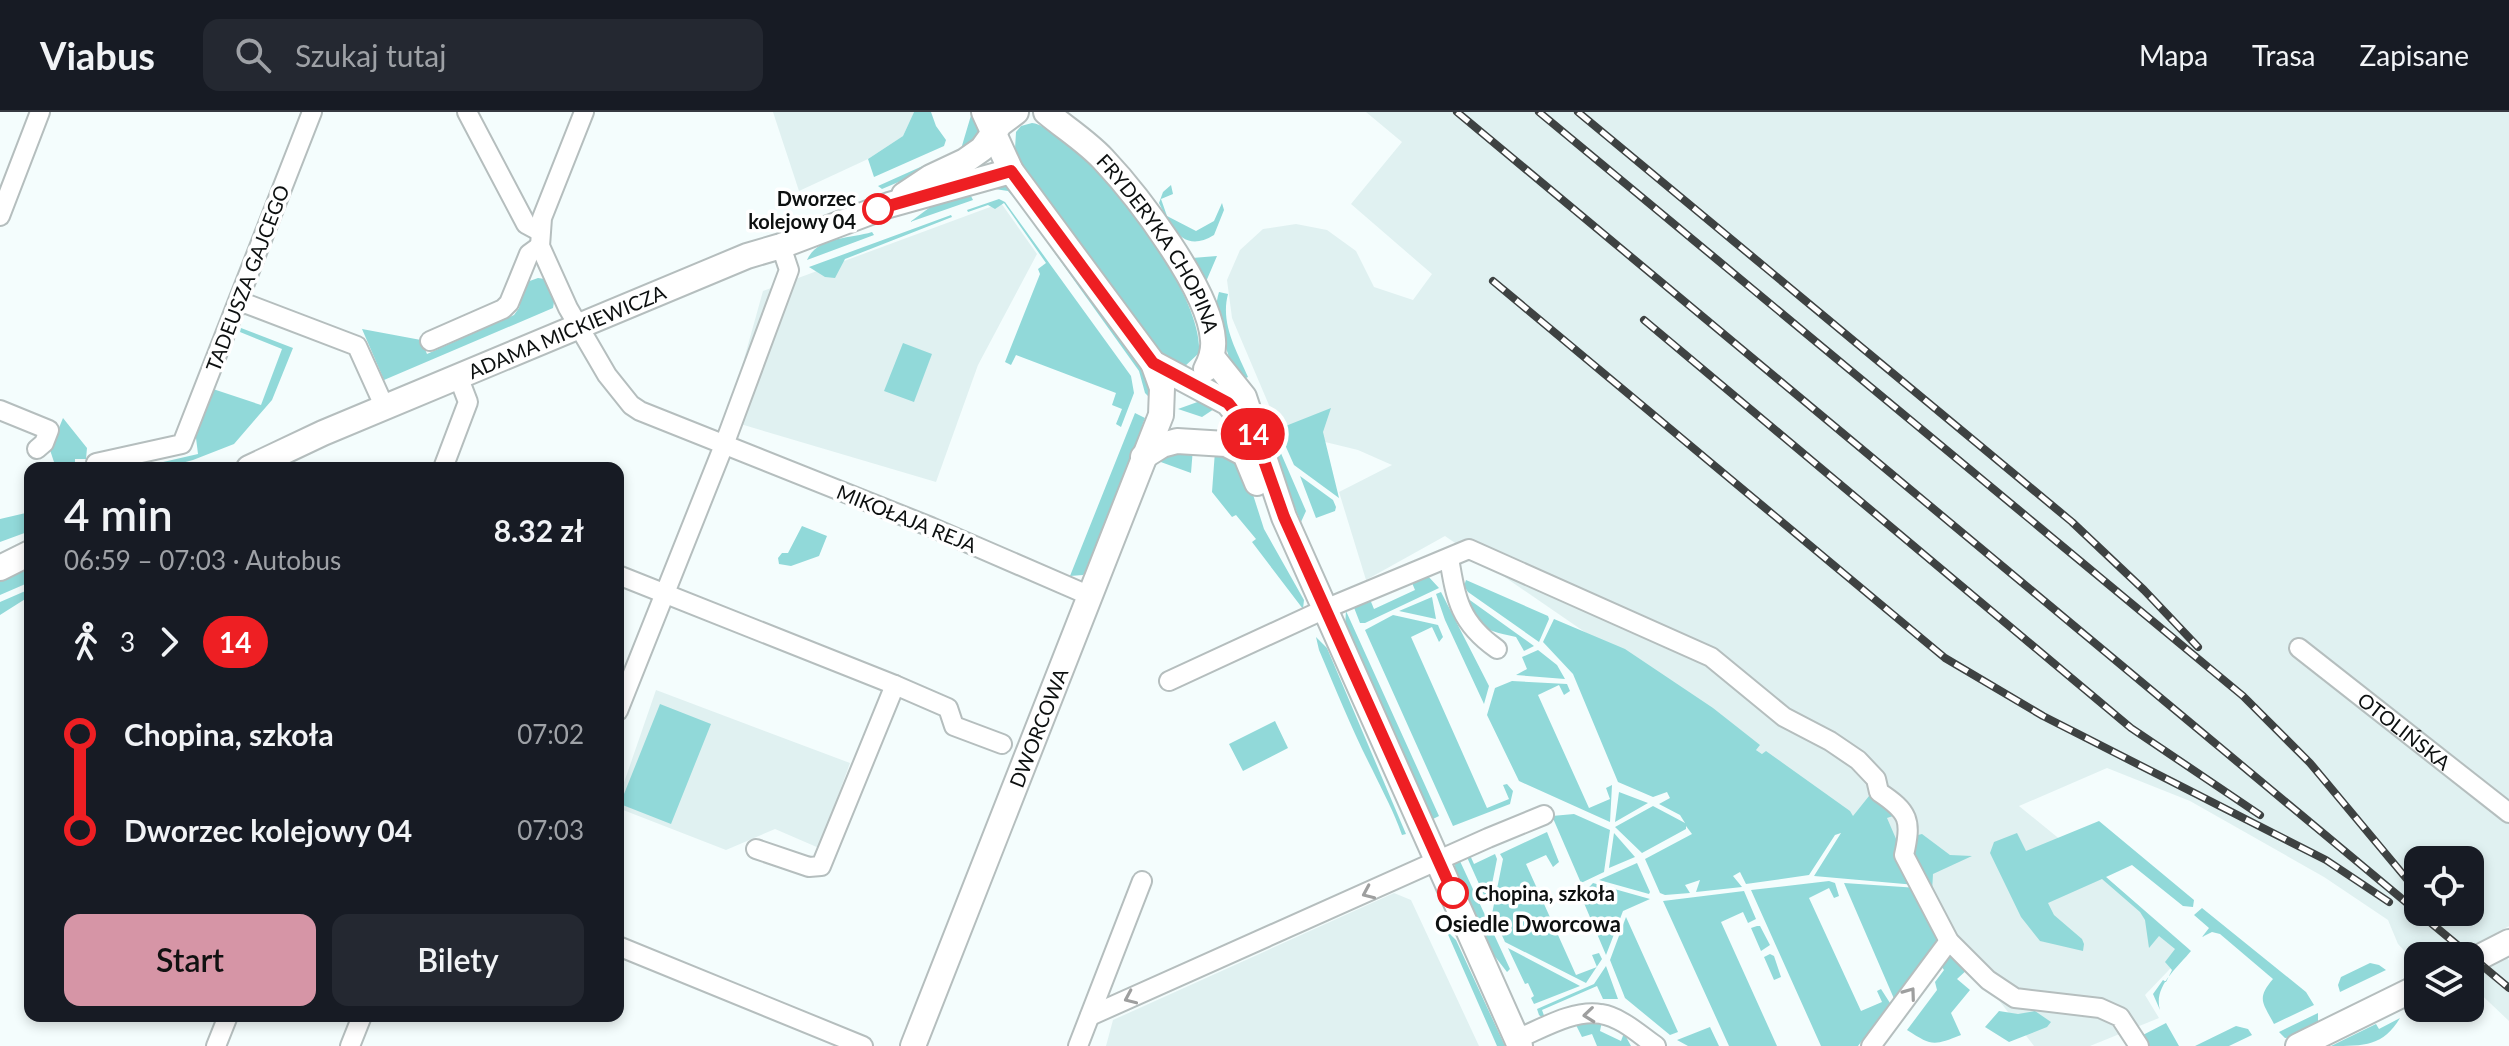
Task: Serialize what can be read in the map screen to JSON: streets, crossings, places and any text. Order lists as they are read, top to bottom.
{
  "streets": {
    "street": [
      "FRYDERYKA CHOPINA",
      "TADEUSZA GAJCEGO",
      "ADAMA MICKIEWICZA",
      "MIKOŁAJA REJA",
      "DWORCOWA",
      "OTOLIŃSKA"
    ]
  },
  "crossings": [
    ["FRYDERYKA CHOPINA", "ADAMA MICKIEWICZA"],
    ["FRYDERYKA CHOPINA", "DWORCOWA"],
    ["ADAMA MICKIEWICZA", "MIKOŁAJA REJA"],
    ["MIKOŁAJA REJA", "DWORCOWA"]
  ],
  "districts": ["Osiedle Dworcowa"],
  "places": ["Dworzec kolejowy 04", "Chopina, szkoła"],
  "lines": ["bus line 14"],
  "page": {
    "header": "Viabus",
    "search": "Szukaj tutaj",
    "nav": ["Mapa", "Trasa", "Zapisane"],
    "on_map": "14",
    "heading": ["4 min", "06:59 – 07:03 · Autobus", "8.32 zł"],
    "legs": ["3", "14"],
    "list": [
      {
        "name": "Chopina, szkoła",
        "value": "07:02"
      },
      {
        "name": "Dworzec kolejowy 04",
        "value": "07:03"
      }
    ],
    "buttons": ["Start", "Bilety"]
  }
}
